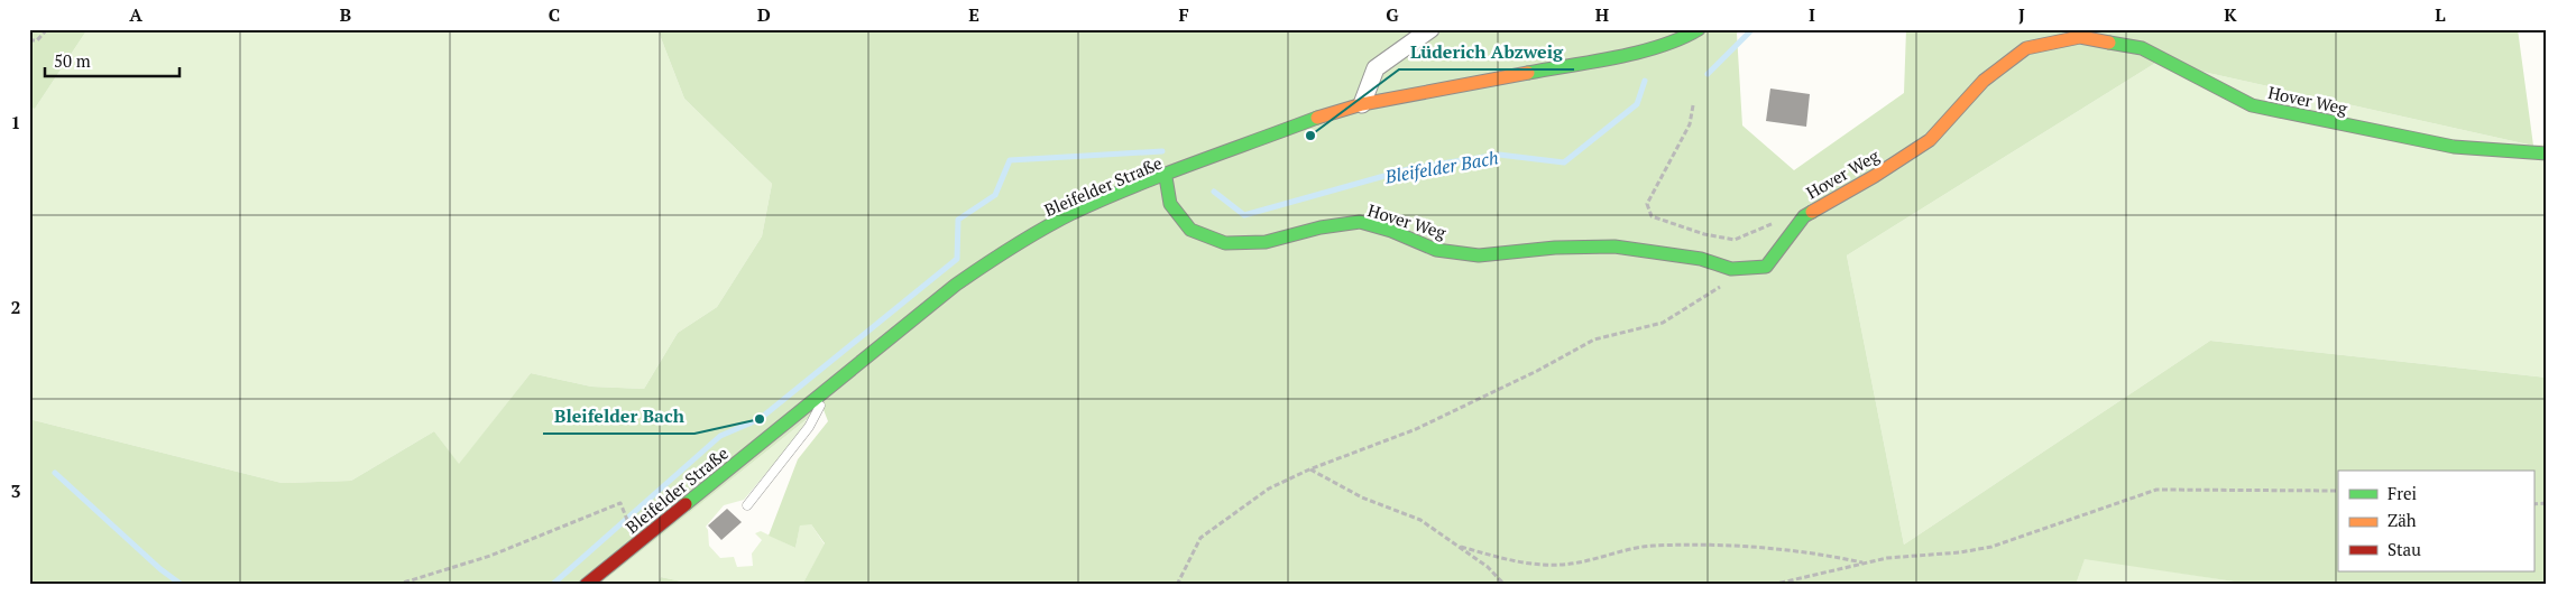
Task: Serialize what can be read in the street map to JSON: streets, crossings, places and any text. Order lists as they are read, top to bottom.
{
  "streets": {
    "street": ["Hover Weg", "Bleifelder Straße"]
  },
  "crossings": [
    ["Hover Weg", "Bleifelder Straße"]
  ],
  "water": ["Bleifelder Bach"],
  "places": ["Lüderich Abzweig", "Bleifelder Bach"],
  "legend": ["Frei", "Zäh", "Stau"],
  "scale_bar": "50 m",
  "grid": {
    "columns": [
      "A",
      "B",
      "C",
      "D",
      "E",
      "F",
      "G",
      "H",
      "I",
      "J",
      "K",
      "L"
    ],
    "rows": ["1", "2", "3"]
  }
}
